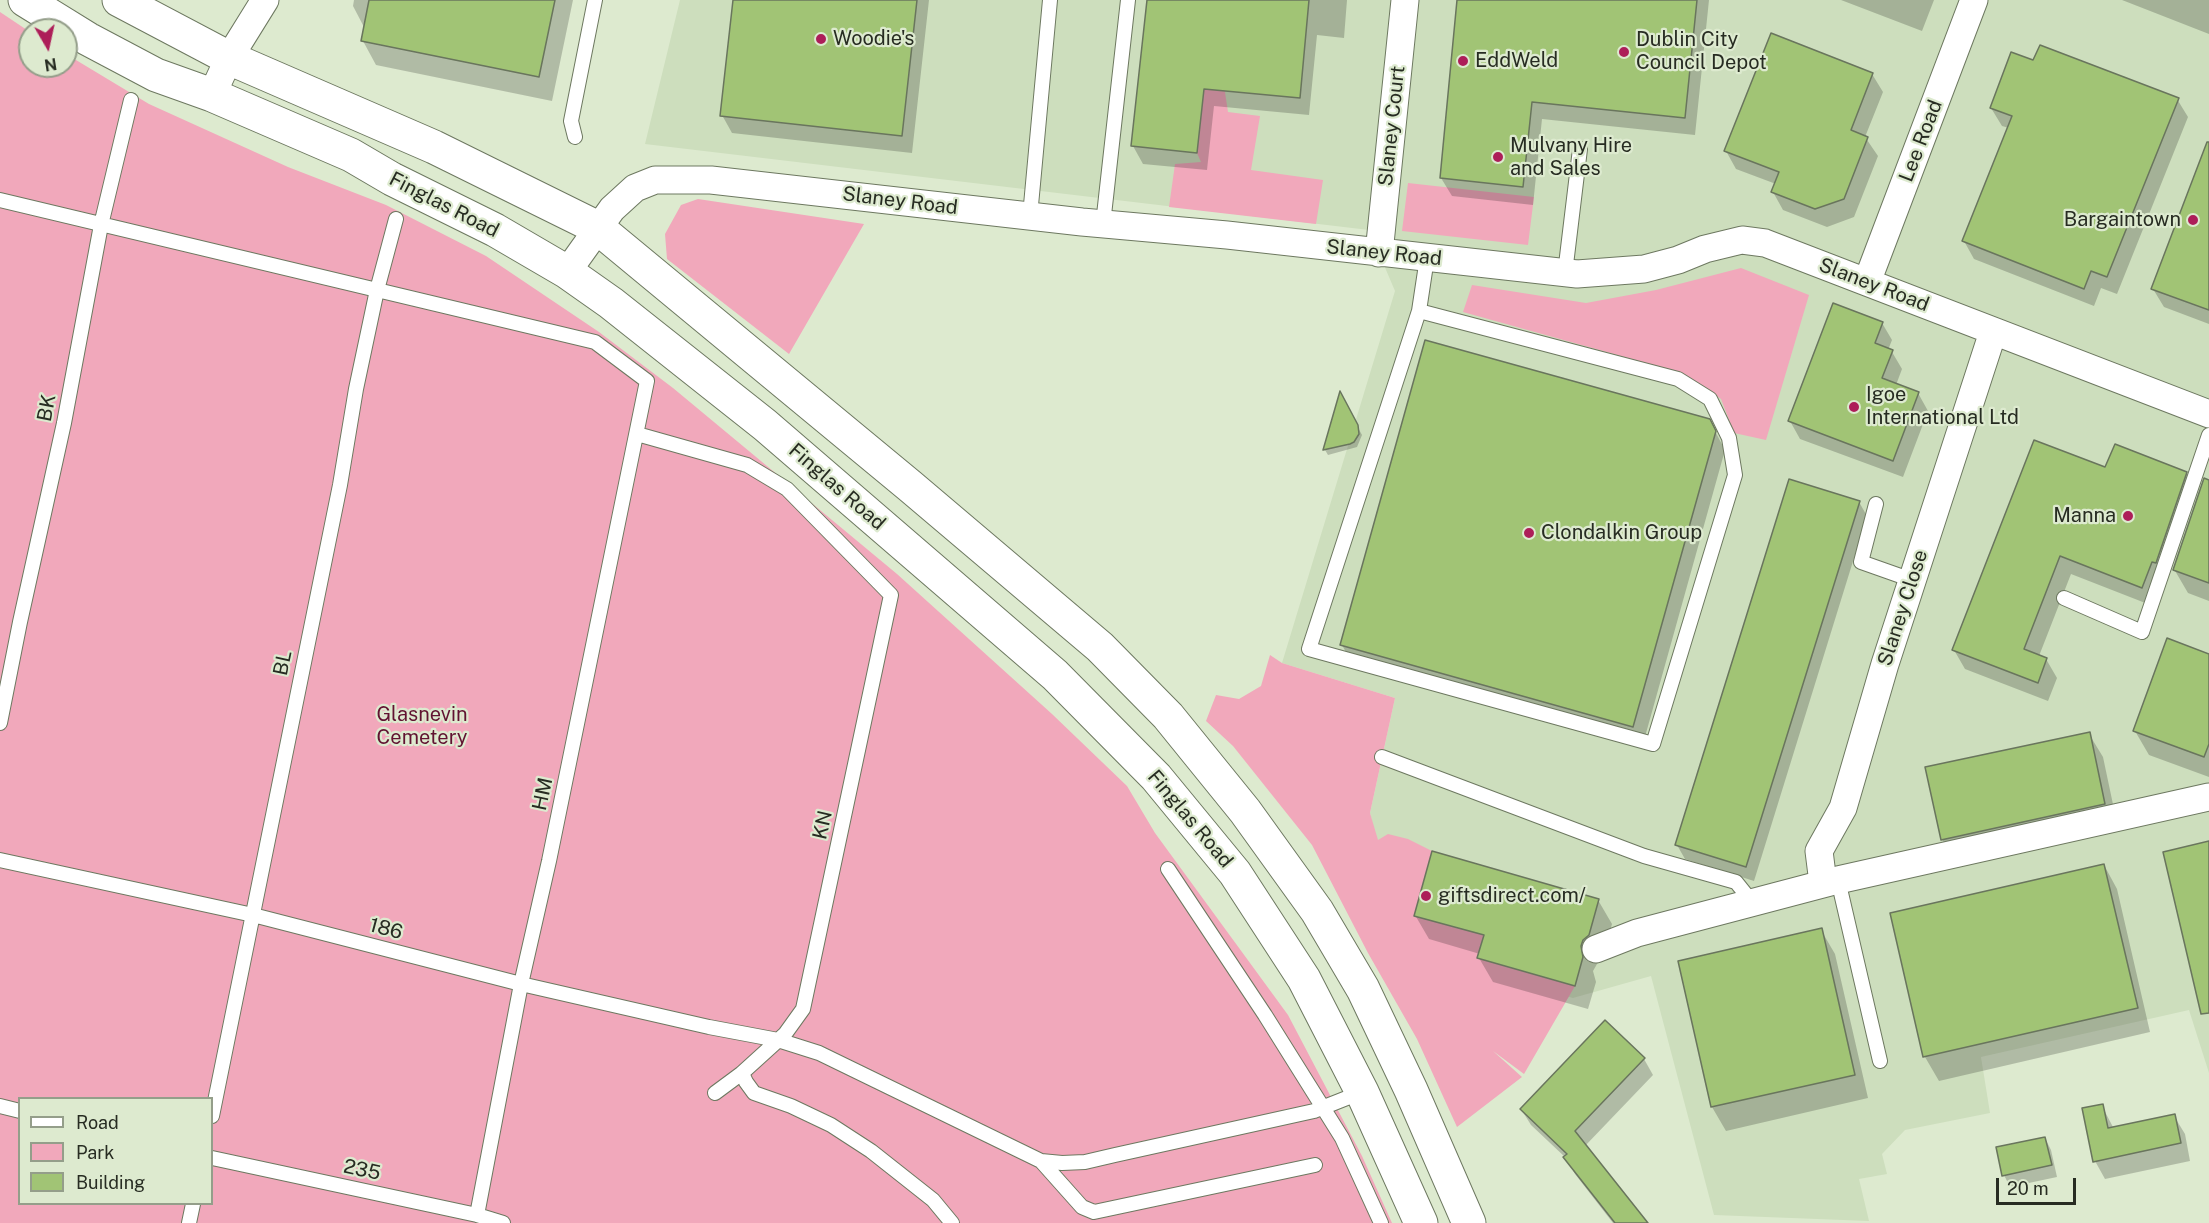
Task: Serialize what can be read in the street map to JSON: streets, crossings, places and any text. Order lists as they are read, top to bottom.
{
  "streets": {
    "main road": ["Finglas Road"],
    "street": [
      "Slaney Court",
      "Lee Road",
      "Slaney Road",
      "Slaney Close"
    ],
    "lane": [
      "BK",
      "BL",
      "HM",
      "KN",
      "186",
      "235"
    ]
  },
  "crossings": [
    ["Slaney Court", "Slaney Road"],
    ["Lee Road", "Slaney Road"],
    ["Slaney Road", "Finglas Road"],
    ["Slaney Road", "Slaney Close"],
    ["BL", "HM"],
    ["BL", "186"],
    ["HM", "KN"],
    ["HM", "186"],
    ["HM", "235"],
    ["KN", "186"]
  ],
  "parks": ["Glasnevin Cemetery"],
  "places": [
    "Woodie's",
    "Dublin City Council Depot",
    "EddWeld",
    "Mulvany Hire and Sales",
    "Bargaintown",
    "Igoe International Ltd",
    "Manna",
    "Clondalkin Group",
    "giftsdirect.com/"
  ],
  "legend": ["Road", "Park", "Building"],
  "scale_bar": "20 m",
  "north": "bottom"
}
